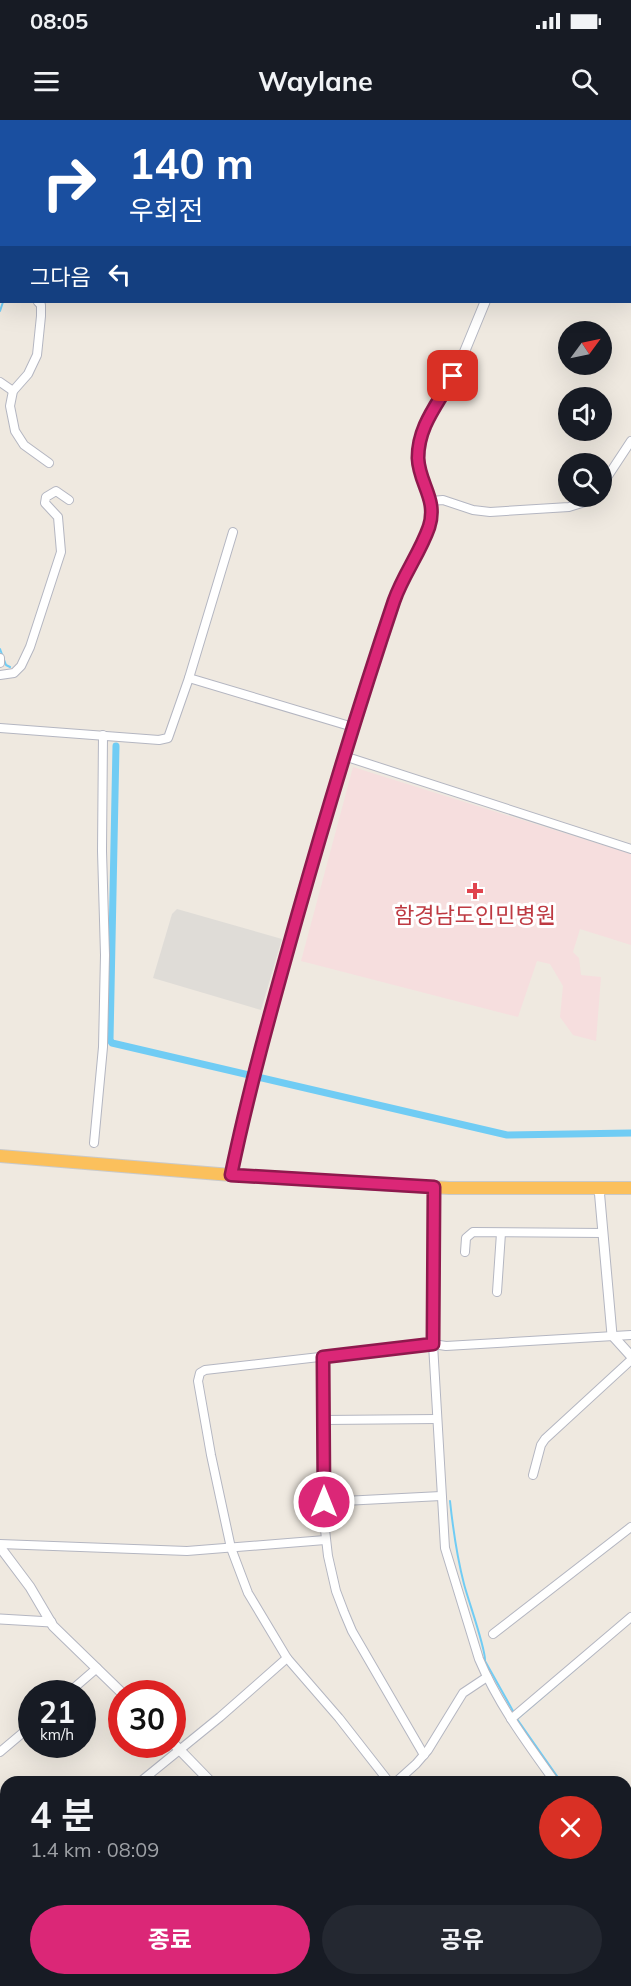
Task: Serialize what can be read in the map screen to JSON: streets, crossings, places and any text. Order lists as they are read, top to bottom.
{
  "places": {
    "health": ["함경남도인민병원"]
  },
  "north": "top right",
  "page": {
    "status": "08:05",
    "header": "Waylane",
    "turn": ["140 m", "우회전"],
    "then": "그다음",
    "speed": "21 km/h",
    "limit": "30",
    "heading": ["4 분", "1.4 km · 08:09"],
    "buttons": ["종료", "공유"]
  }
}
